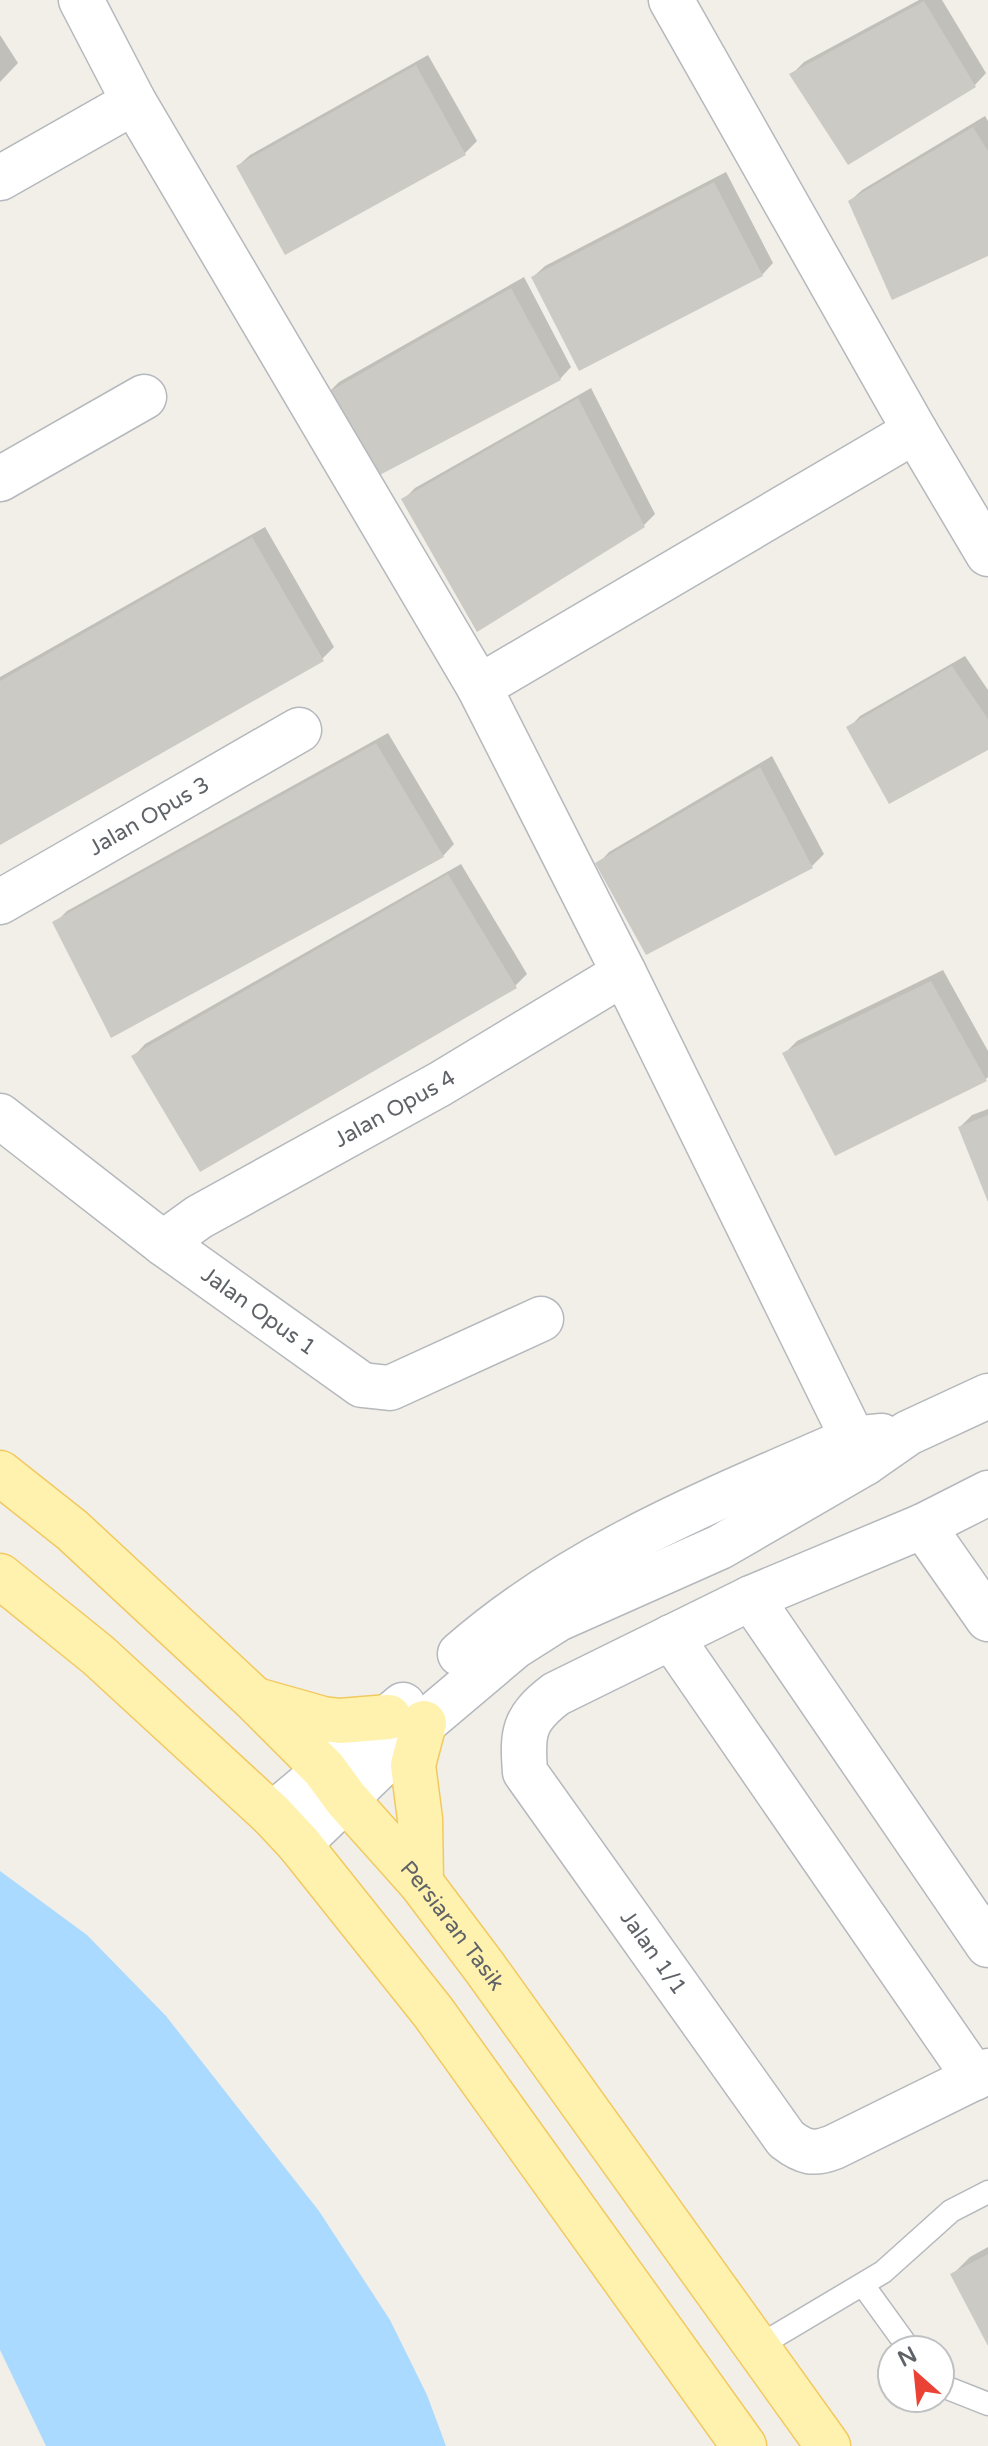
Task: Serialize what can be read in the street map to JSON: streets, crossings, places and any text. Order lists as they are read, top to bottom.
{
  "streets": {
    "main road": ["Persiaran Tasik"],
    "street": [
      "Jalan Opus 3",
      "Jalan Opus 4",
      "Jalan Opus 1",
      "Jalan 1/1"
    ]
  },
  "crossings": [
    ["Jalan Opus 4", "Jalan Opus 1"]
  ],
  "north": "top left"
}
